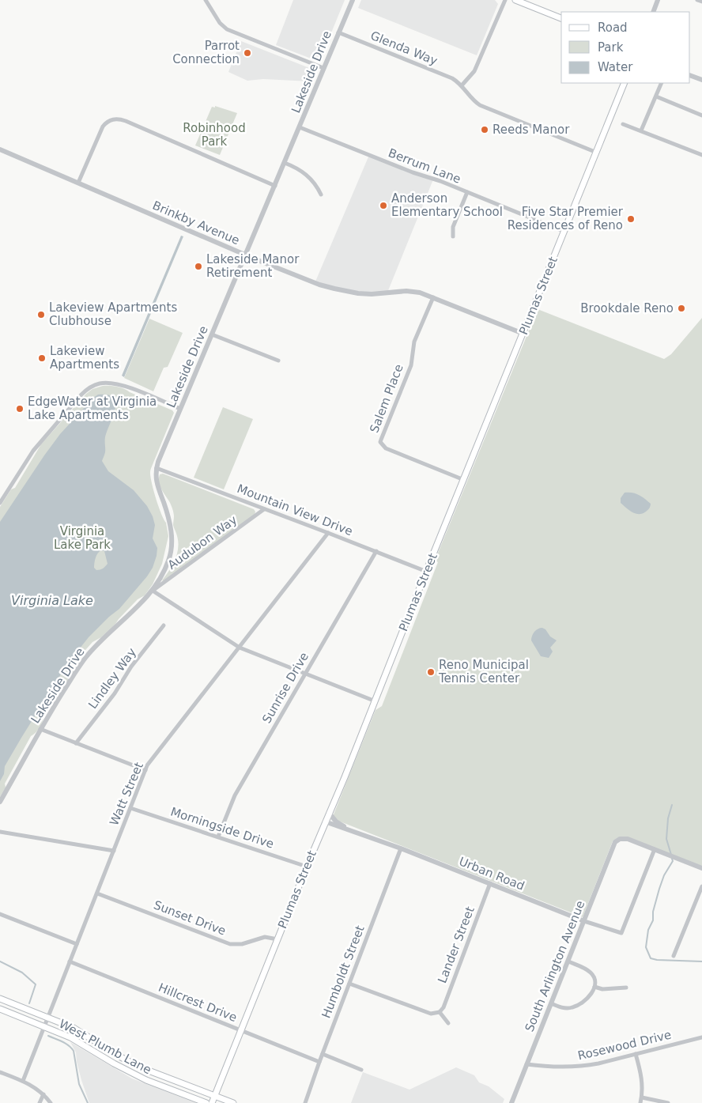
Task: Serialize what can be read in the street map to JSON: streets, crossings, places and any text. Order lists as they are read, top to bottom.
{
  "streets": {
    "main road": ["Plumas Street", "West Plumb Lane"],
    "street": [
      "Glenda Way",
      "Lakeside Drive",
      "Berrum Lane",
      "Brinkby Avenue",
      "Salem Place",
      "Mountain View Drive",
      "Audubon Way",
      "Lindley Way",
      "Sunrise Drive",
      "Watt Street",
      "Morningside Drive",
      "Urban Road",
      "Sunset Drive",
      "Lander Street",
      "South Arlington Avenue",
      "Humboldt Street",
      "Hillcrest Drive",
      "Rosewood Drive"
    ]
  },
  "crossings": [
    ["Glenda Way", "Lakeside Drive"],
    ["Lakeside Drive", "Berrum Lane"],
    ["Lakeside Drive", "Brinkby Avenue"],
    ["Lakeside Drive", "Mountain View Drive"],
    ["Lakeside Drive", "Audubon Way"],
    ["Berrum Lane", "Plumas Street"],
    ["Brinkby Avenue", "Plumas Street"],
    ["Brinkby Avenue", "Salem Place"],
    ["Plumas Street", "Salem Place"],
    ["Plumas Street", "Mountain View Drive"],
    ["Plumas Street", "Morningside Drive"],
    ["Plumas Street", "Urban Road"],
    ["Plumas Street", "Sunset Drive"],
    ["Plumas Street", "Hillcrest Drive"],
    ["Plumas Street", "West Plumb Lane"],
    ["Mountain View Drive", "Audubon Way"],
    ["Mountain View Drive", "Sunrise Drive"],
    ["Mountain View Drive", "Watt Street"],
    ["Sunrise Drive", "Morningside Drive"],
    ["Watt Street", "Morningside Drive"],
    ["Watt Street", "Sunset Drive"],
    ["Watt Street", "Hillcrest Drive"],
    ["Watt Street", "West Plumb Lane"],
    ["Urban Road", "Lander Street"],
    ["Urban Road", "South Arlington Avenue"],
    ["Urban Road", "Humboldt Street"],
    ["South Arlington Avenue", "Rosewood Drive"],
    ["Humboldt Street", "Hillcrest Drive"]
  ],
  "water": ["Virginia Lake"],
  "parks": ["Robinhood Park", "Virginia Lake Park"],
  "places": [
    "Parrot Connection",
    "Reeds Manor",
    "Anderson Elementary School",
    "Five Star Premier Residences of Reno",
    "Lakeside Manor Retirement",
    "Brookdale Reno",
    "Lakeview Apartments Clubhouse",
    "Lakeview Apartments",
    "EdgeWater at Virginia Lake Apartments",
    "Reno Municipal Tennis Center"
  ],
  "legend": ["Road", "Park", "Water"]
}
